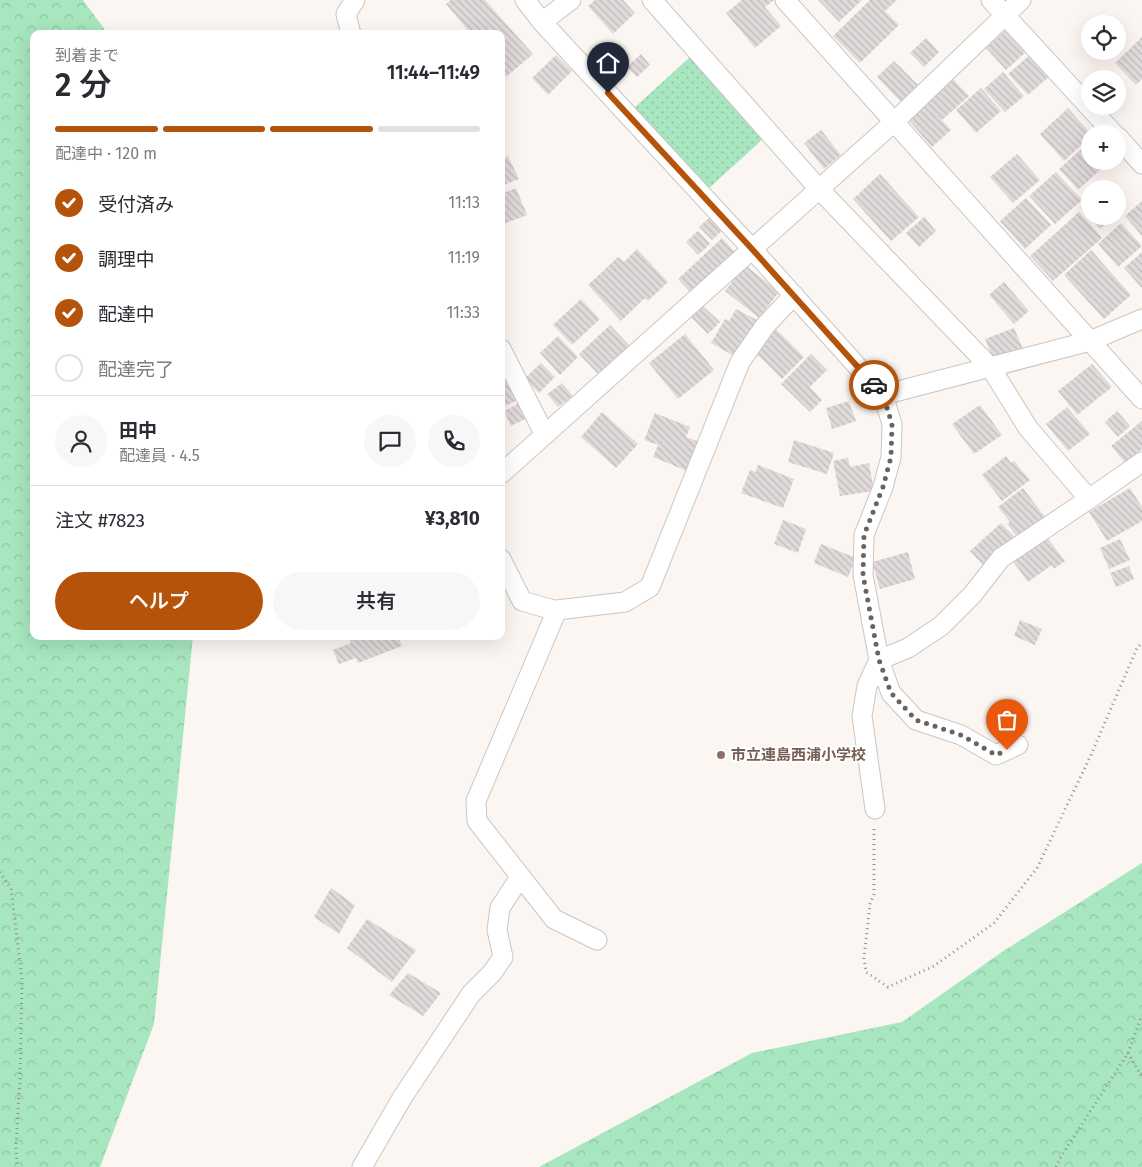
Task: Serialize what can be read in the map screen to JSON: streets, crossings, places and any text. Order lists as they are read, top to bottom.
{
  "places": ["市立連島西浦小学校"],
  "page": {
    "map_buttons": ["+", "−"],
    "heading": ["2 分", "到着まで", "11:44–11:49"],
    "panel": [
      "田中",
      "配達員 · 4.5",
      "注文 #7823",
      "¥3,810"
    ],
    "bar": "配達中 · 120 m",
    "list": [
      ["受付済み", "11:13"],
      ["調理中", "11:19"],
      ["配達中", "11:33"],
      "配達完了"
    ],
    "buttons": ["ヘルプ", "共有"]
  }
}
